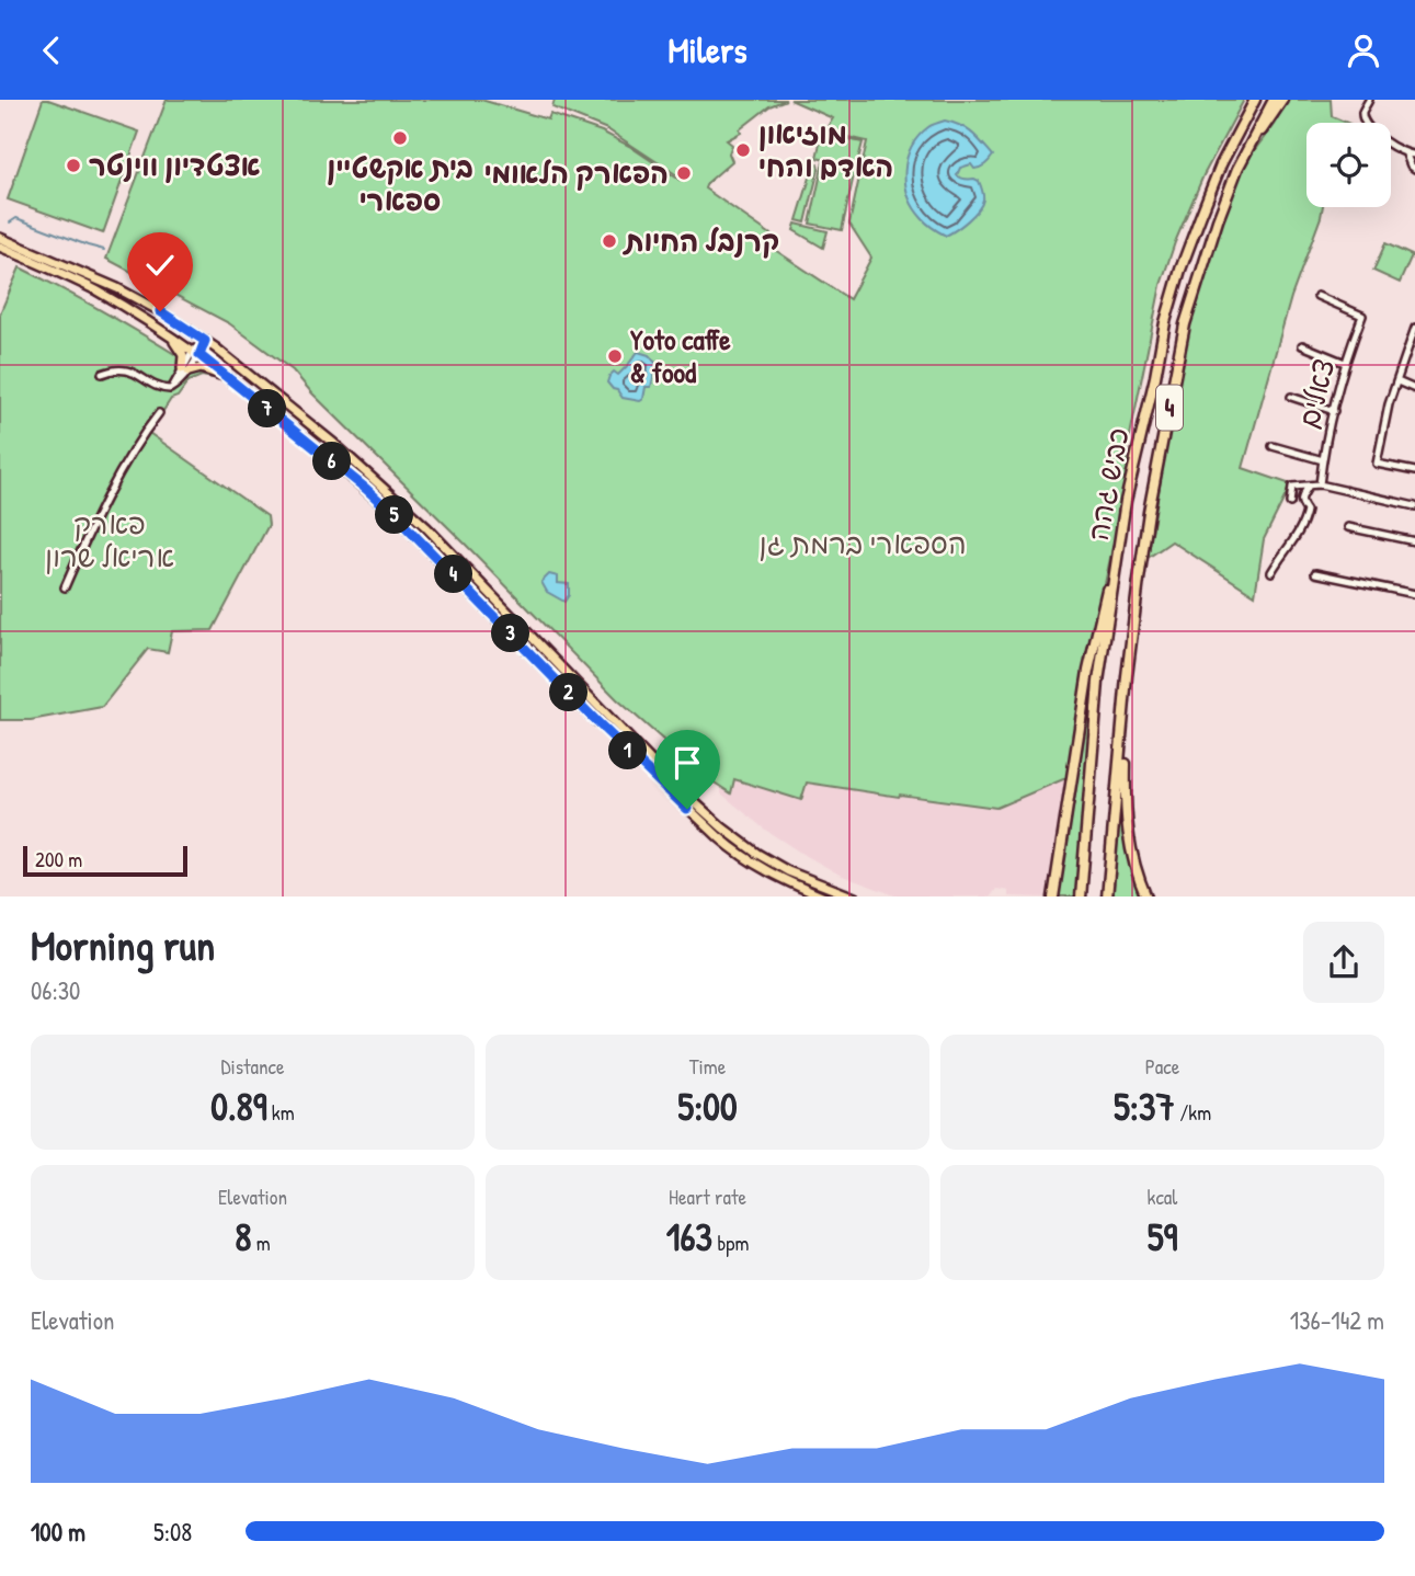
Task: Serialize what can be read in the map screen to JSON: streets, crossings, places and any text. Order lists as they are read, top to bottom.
{
  "streets": {
    "highway": ["4", "כביש גהה"],
    "street": ["צאלים"]
  },
  "parks": ["פארק אריאל שרון", "הספארי ברמת גן"],
  "places": [
    "בית אקשטיין ספארי",
    "מוזיאון האדם והחי",
    "אצטדיון ווינטר",
    "הפארק הלאומי",
    "קרנבל החיות",
    "Yoto caffe & food"
  ],
  "scale_bar": "200 m",
  "page": {
    "header": "Milers",
    "pins": [
      "7",
      "6",
      "5",
      "4",
      "3",
      "2",
      "1"
    ],
    "scale": "200 m",
    "heading": ["Morning run", "06:30"],
    "stats": [
      ["Distance", "0.89 km"],
      ["Time", "5:00"],
      ["Pace", "5:37 /km"],
      ["Elevation", "8 m"],
      ["Heart rate", "163 bpm"],
      ["kcal", "59"]
    ],
    "chart": ["Elevation", "136–142 m"],
    "list": [
      {
        "name": "100 m",
        "note": "5:08"
      }
    ]
  }
}
